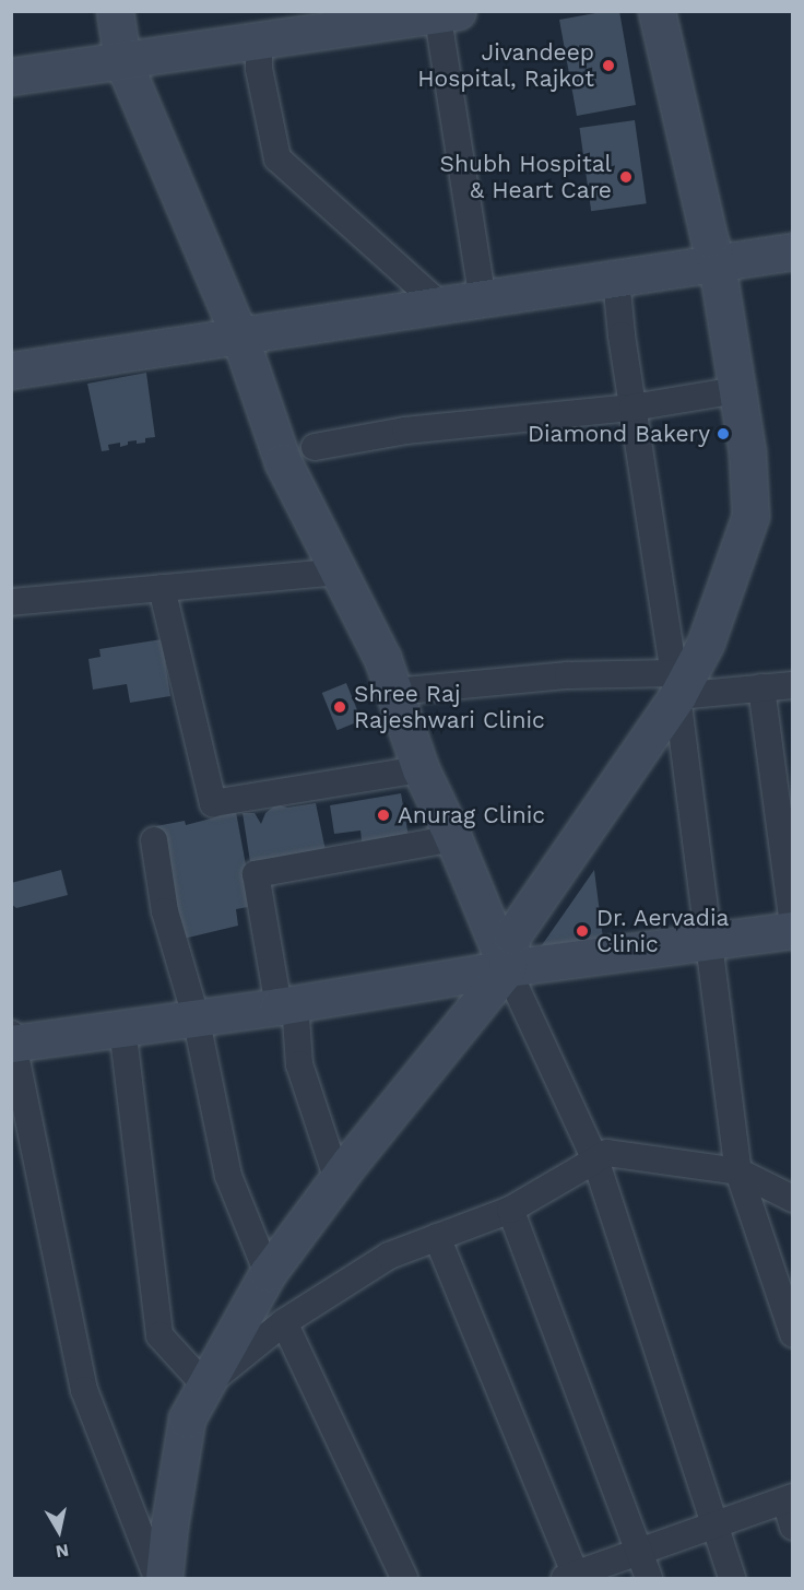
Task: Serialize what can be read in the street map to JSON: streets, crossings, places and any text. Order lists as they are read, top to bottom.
{
  "places": [
    "Jivandeep Hospital, Rajkot",
    "Shubh Hospital & Heart Care",
    "Diamond Bakery",
    "Shree Raj Rajeshwari Clinic",
    "Anurag Clinic",
    "Dr. Aervadia Clinic"
  ],
  "north": "bottom"
}
